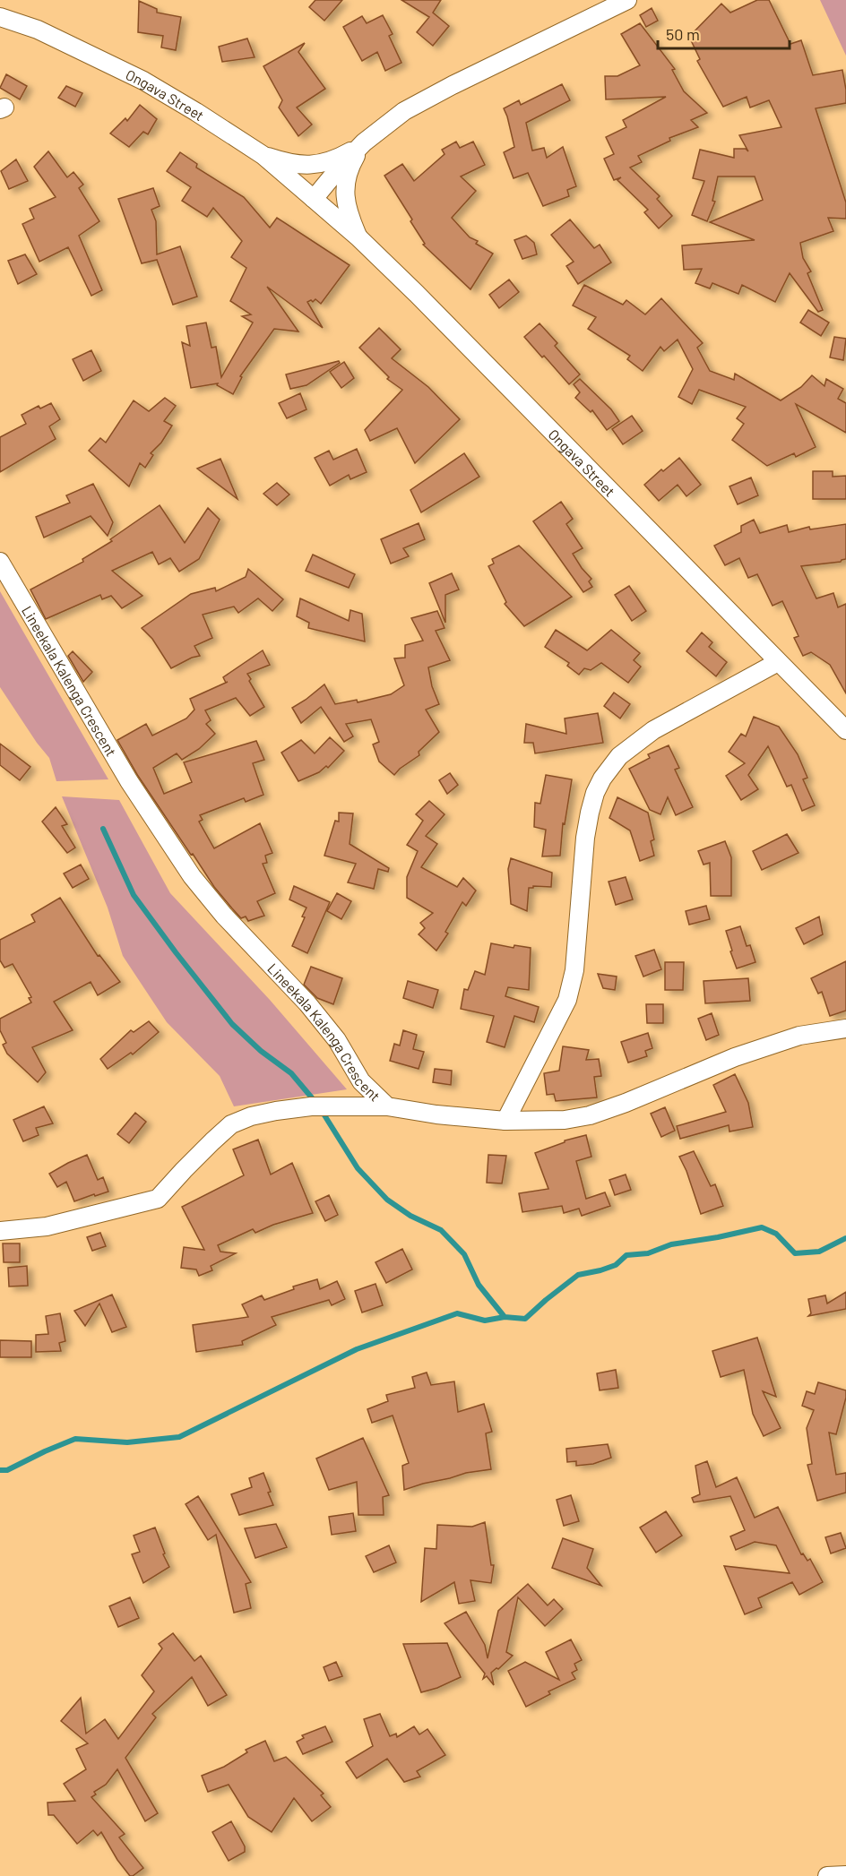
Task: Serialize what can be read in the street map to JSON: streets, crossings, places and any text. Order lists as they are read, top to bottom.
{
  "streets": {
    "street": ["Ongava Street", "Lineekala Kalenga Crescent"]
  },
  "scale_bar": "50 m"
}
